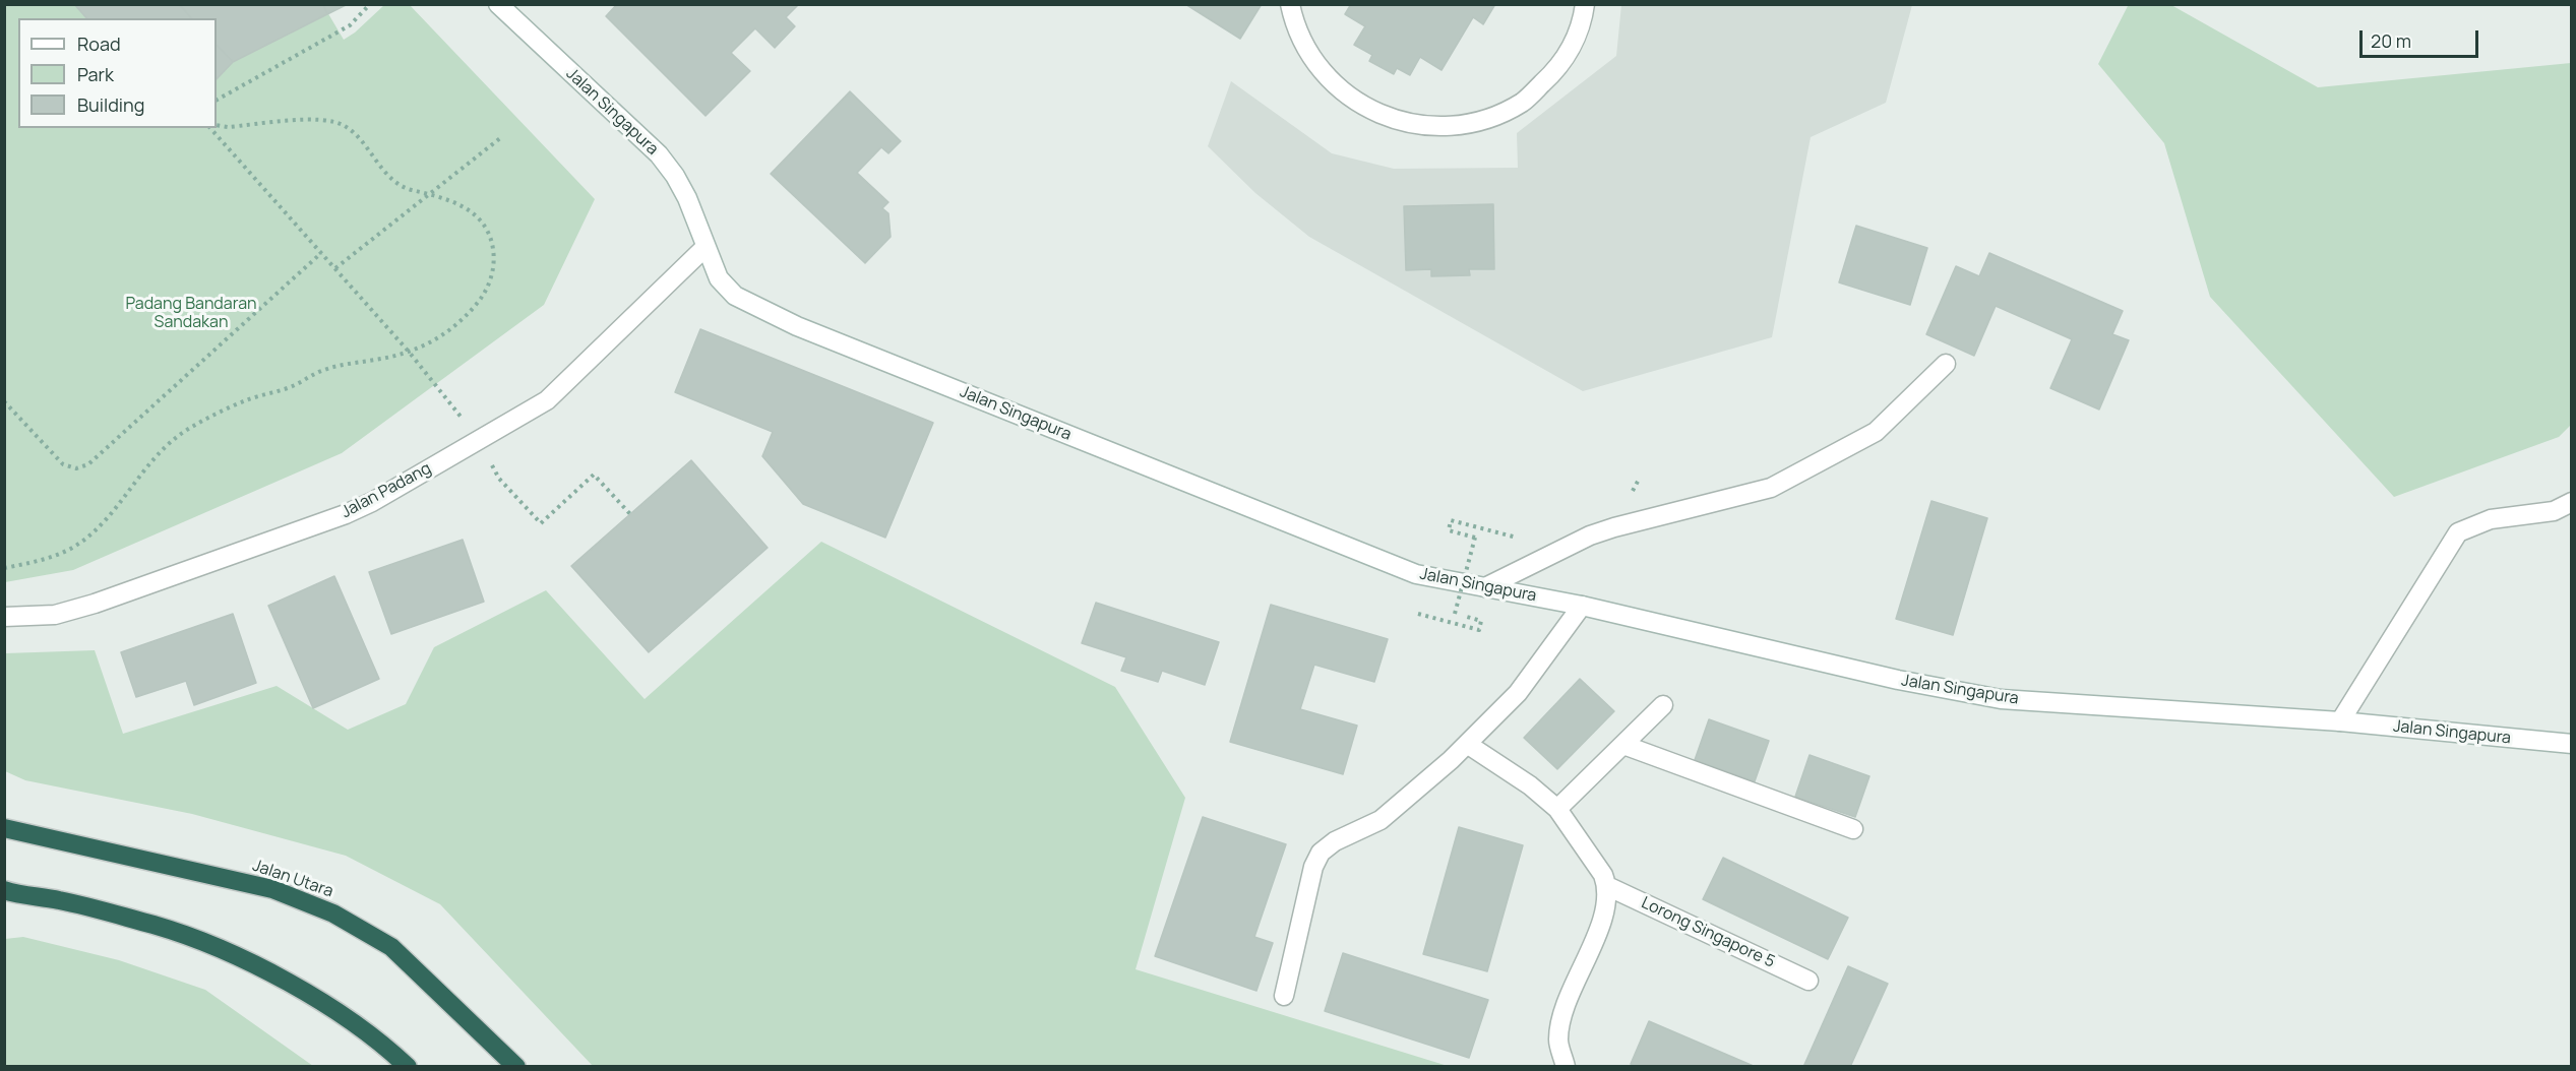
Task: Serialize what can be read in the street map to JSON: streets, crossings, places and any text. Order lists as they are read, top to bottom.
{
  "streets": {
    "highway": ["Jalan Utara"],
    "street": ["Jalan Singapura", "Jalan Padang", "Lorong Singapore 5"]
  },
  "crossings": [
    ["Jalan Singapura", "Jalan Padang"]
  ],
  "parks": ["Padang Bandaran Sandakan"],
  "legend": ["Road", "Park", "Building"],
  "scale_bar": "20 m"
}
